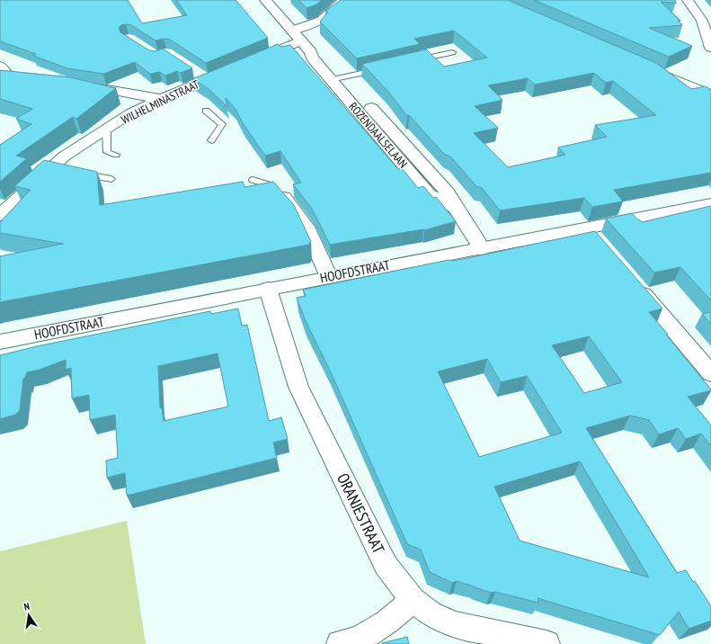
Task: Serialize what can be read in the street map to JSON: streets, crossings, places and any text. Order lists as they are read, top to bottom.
{
  "streets": {
    "main road": ["ROZENDAALSELAAN", "HOOFDSTRAAT"],
    "street": ["WILHELMINASTRAAT", "ORANJESTRAAT"]
  },
  "crossings": [
    ["ROZENDAALSELAAN", "HOOFDSTRAAT"],
    ["HOOFDSTRAAT", "ORANJESTRAAT"]
  ],
  "north": "top"
}
